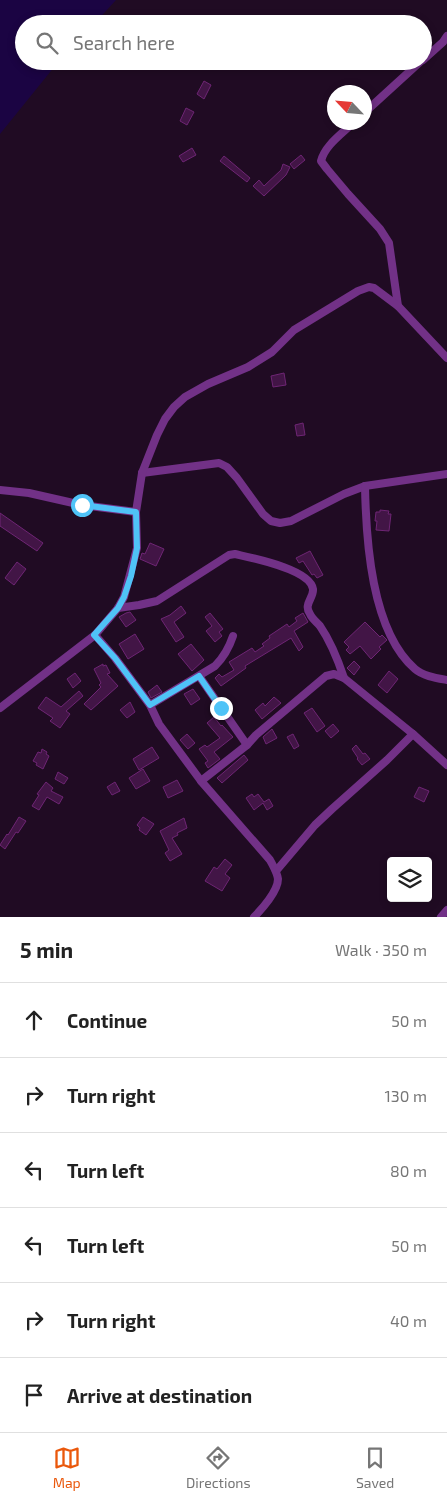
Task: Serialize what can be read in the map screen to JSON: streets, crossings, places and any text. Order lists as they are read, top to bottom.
{
  "north": "top left",
  "page": {
    "search": "Search here",
    "heading": ["5 min", "Walk · 350 m"],
    "list": [
      ["Continue", "50 m"],
      ["Turn right", "130 m"],
      ["Turn left", "80 m"],
      ["Turn left", "50 m"],
      ["Turn right", "40 m"],
      "Arrive at destination"
    ],
    "nav": ["Map", "Directions", "Saved"]
  }
}
